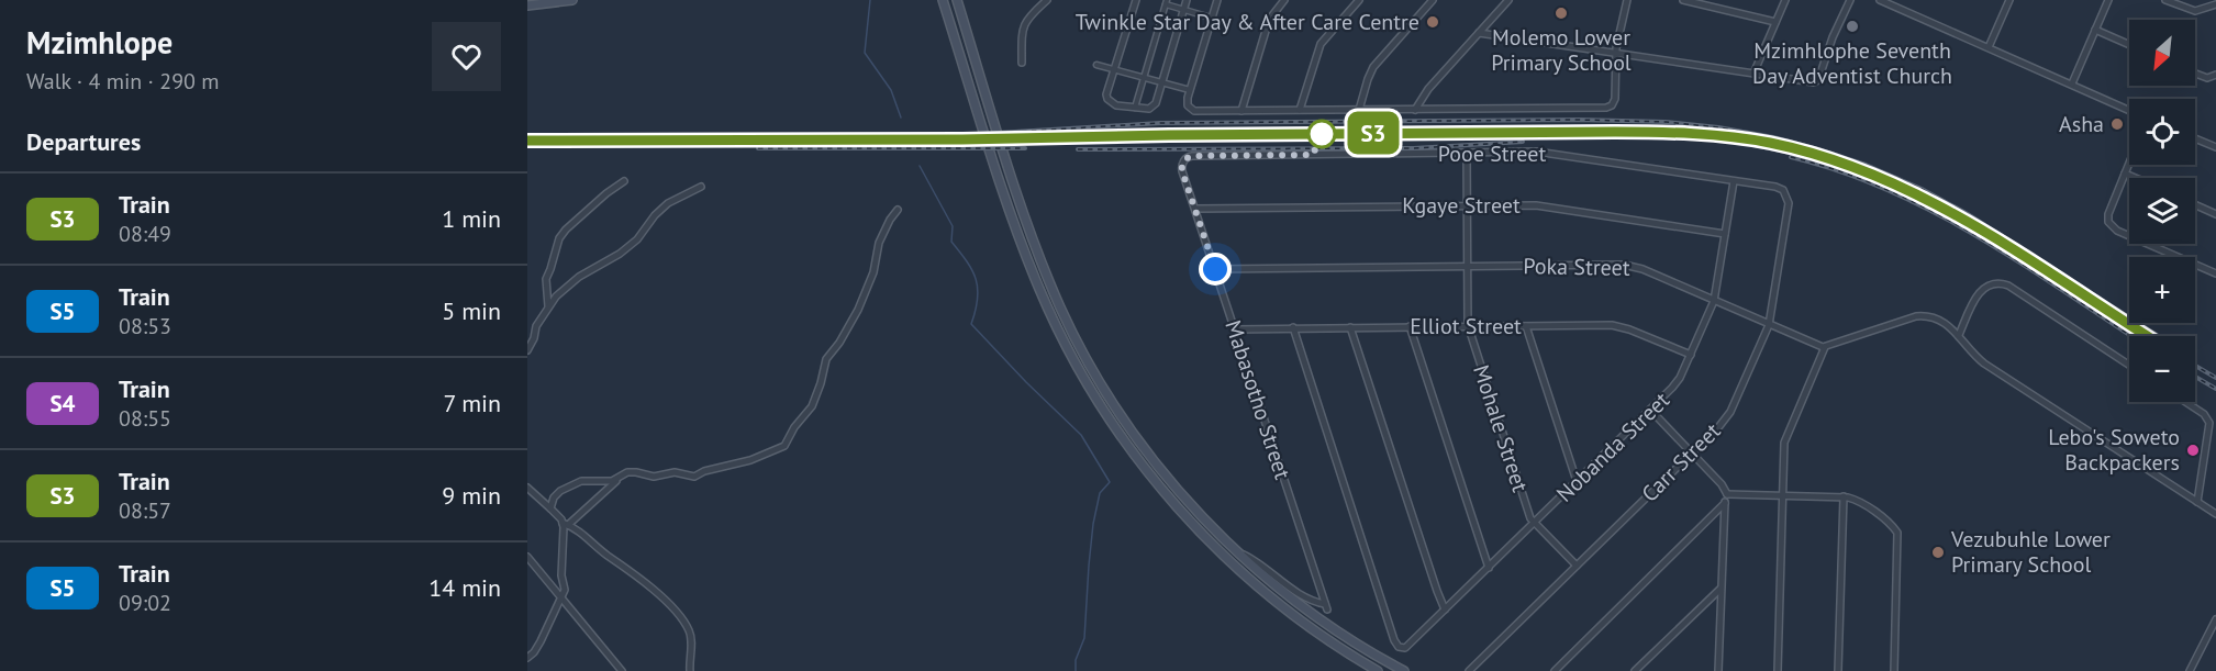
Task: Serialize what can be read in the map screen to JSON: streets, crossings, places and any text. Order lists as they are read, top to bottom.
{
  "streets": {
    "street": [
      "Pooe Street",
      "Kgaye Street",
      "Poka Street",
      "Elliot Street",
      "Mabasotho Street",
      "Mohale Street",
      "Nobanda Street",
      "Carr Street"
    ]
  },
  "crossings": [
    ["Pooe Street", "Mabasotho Street"],
    ["Pooe Street", "Mohale Street"],
    ["Pooe Street", "Nobanda Street"],
    ["Pooe Street", "Carr Street"],
    ["Kgaye Street", "Mabasotho Street"],
    ["Kgaye Street", "Mohale Street"],
    ["Kgaye Street", "Nobanda Street"],
    ["Poka Street", "Mabasotho Street"],
    ["Poka Street", "Mohale Street"],
    ["Poka Street", "Nobanda Street"],
    ["Poka Street", "Carr Street"],
    ["Elliot Street", "Mabasotho Street"],
    ["Elliot Street", "Mohale Street"],
    ["Elliot Street", "Nobanda Street"],
    ["Mohale Street", "Nobanda Street"],
    ["Mohale Street", "Carr Street"]
  ],
  "places": [
    "Molemo Lower Primary School",
    "Twinkle Star Day & After Care Centre",
    "Mzimhlophe Seventh Day Adventist Church",
    "Asha",
    "Lebo's Soweto Backpackers",
    "Vezubuhle Lower Primary School"
  ],
  "north": "bottom left",
  "page": {
    "heading": [
      ["Mzimhlope", "Walk · 4 min · 290 m"],
      "Departures"
    ],
    "on_map": "S3",
    "map_buttons": ["+", "−"],
    "list": [
      {
        "mark": "S3",
        "name": "Train",
        "note": "08:49",
        "value": "1 min"
      },
      {
        "mark": "S5",
        "name": "Train",
        "note": "08:53",
        "value": "5 min"
      },
      {
        "mark": "S4",
        "name": "Train",
        "note": "08:55",
        "value": "7 min"
      },
      {
        "mark": "S3",
        "name": "Train",
        "note": "08:57",
        "value": "9 min"
      },
      {
        "mark": "S5",
        "name": "Train",
        "note": "09:02",
        "value": "14 min"
      }
    ]
  }
}
